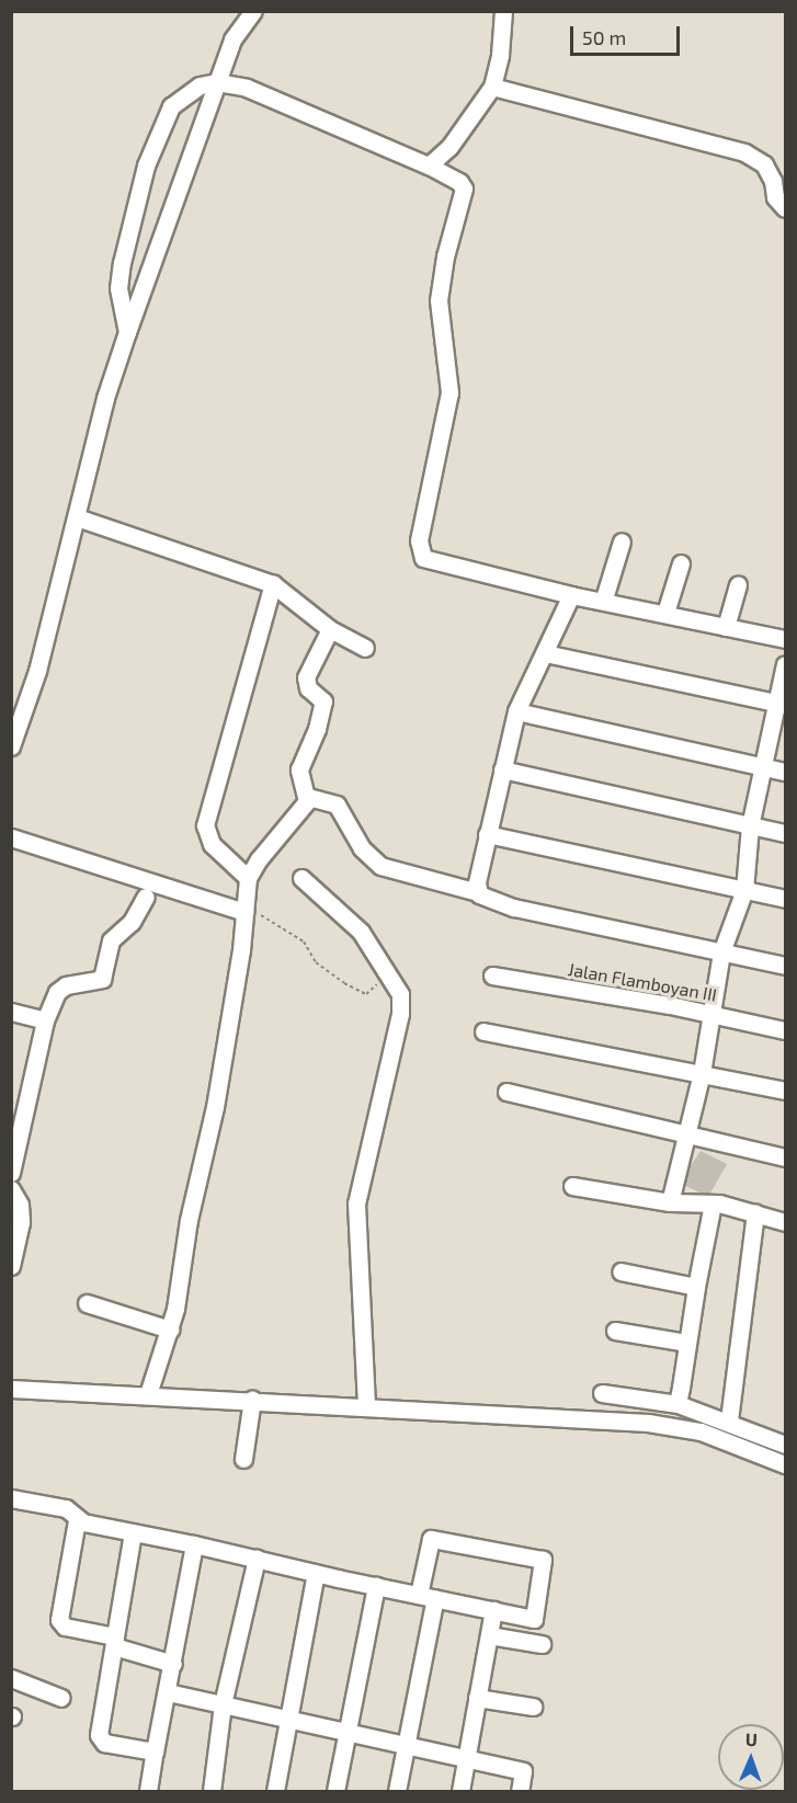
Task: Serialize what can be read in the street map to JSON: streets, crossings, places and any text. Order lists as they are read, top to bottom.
{
  "streets": {
    "street": ["Jalan Flamboyan III"]
  },
  "scale_bar": "50 m",
  "north": "top"
}
